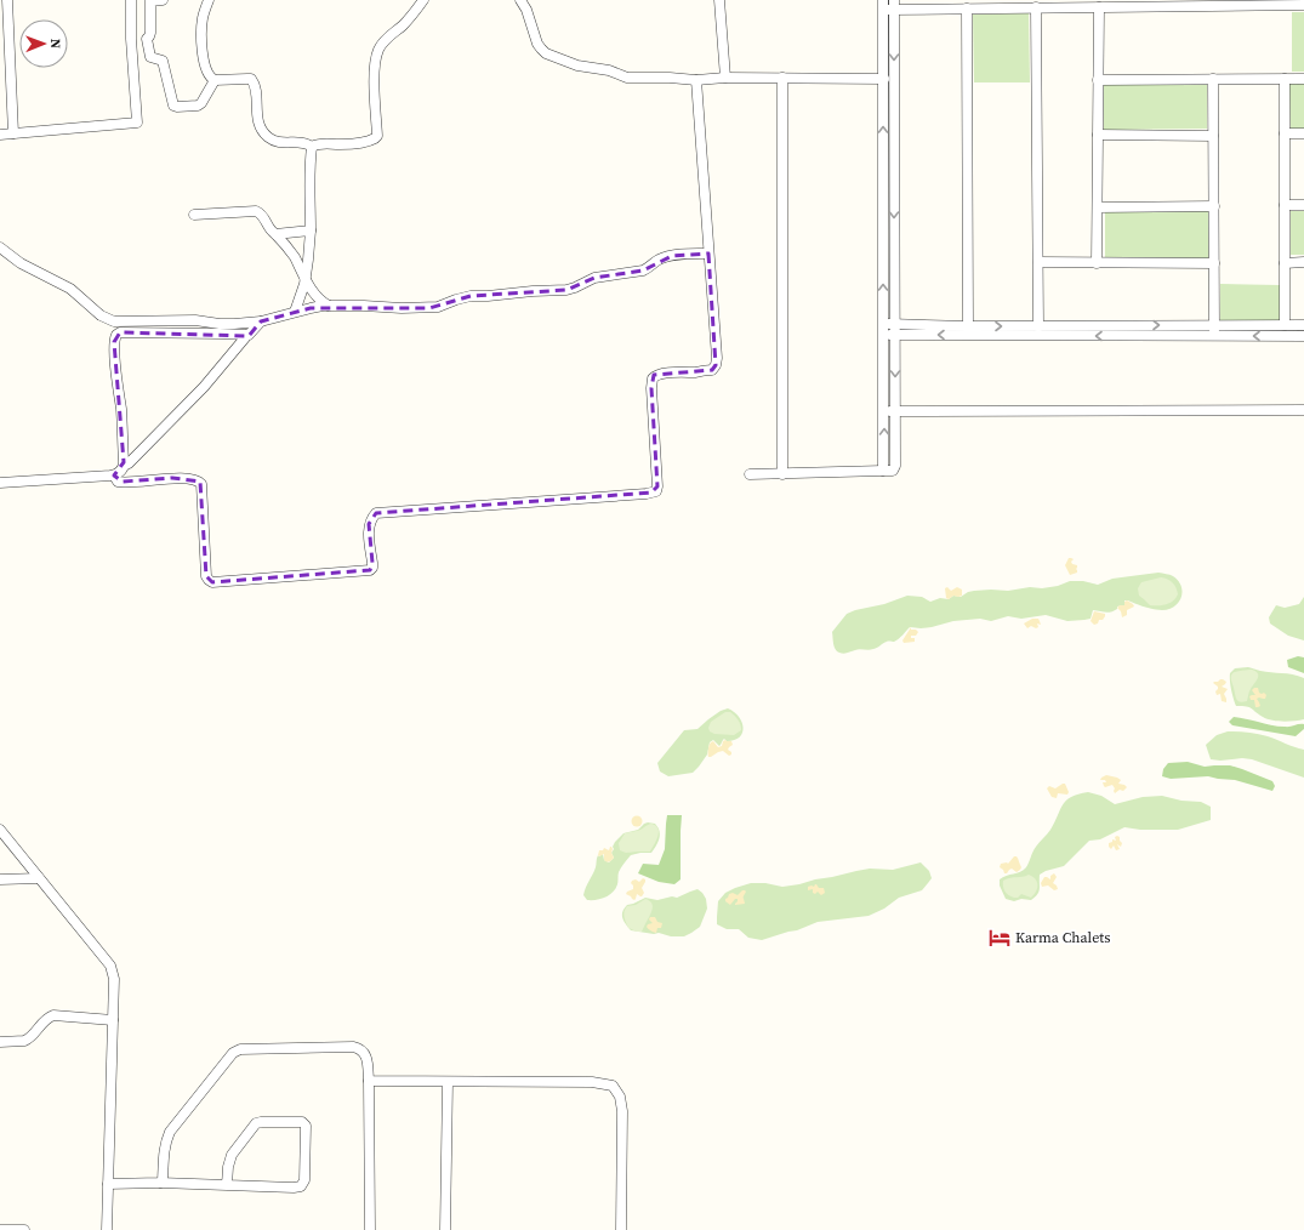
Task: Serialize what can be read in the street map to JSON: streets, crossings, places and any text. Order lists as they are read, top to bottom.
{
  "places": {
    "hotel": ["Karma Chalets"]
  },
  "north": "right"
}
